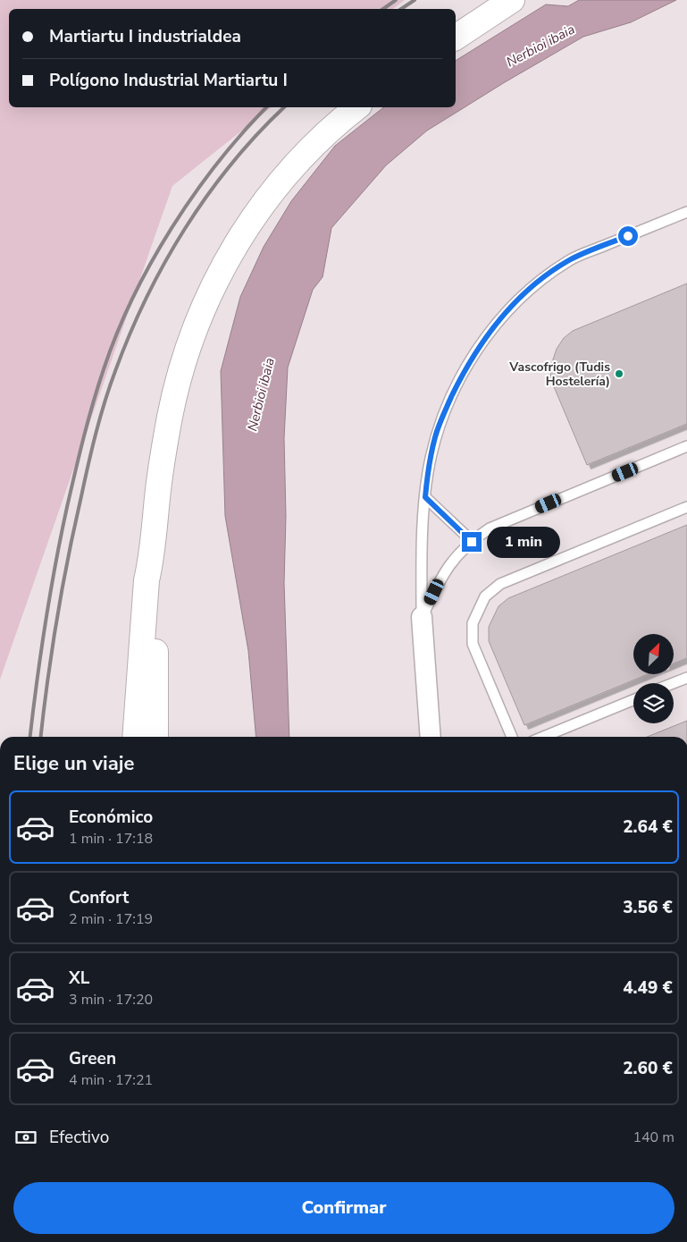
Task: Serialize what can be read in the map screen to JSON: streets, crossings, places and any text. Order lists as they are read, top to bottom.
{
  "water": ["Nerbioi ibaia"],
  "places": ["Vascofrigo (Tudis Hostelería)"],
  "north": "top right",
  "page": {
    "banner": ["Martiartu I industrialdea", "Polígono Industrial Martiartu I"],
    "bubble": "1 min",
    "heading": "Elige un viaje",
    "list": [
      {
        "name": "Económico",
        "note": "1 min · 17:18",
        "value": "2.64 €"
      },
      {
        "name": "Confort",
        "note": "2 min · 17:19",
        "value": "3.56 €"
      },
      {
        "name": "XL",
        "note": "3 min · 17:20",
        "value": "4.49 €"
      },
      {
        "name": "Green",
        "note": "4 min · 17:21",
        "value": "2.60 €"
      }
    ],
    "pay": ["Efectivo", "140 m"],
    "buttons": "Confirmar"
  }
}
